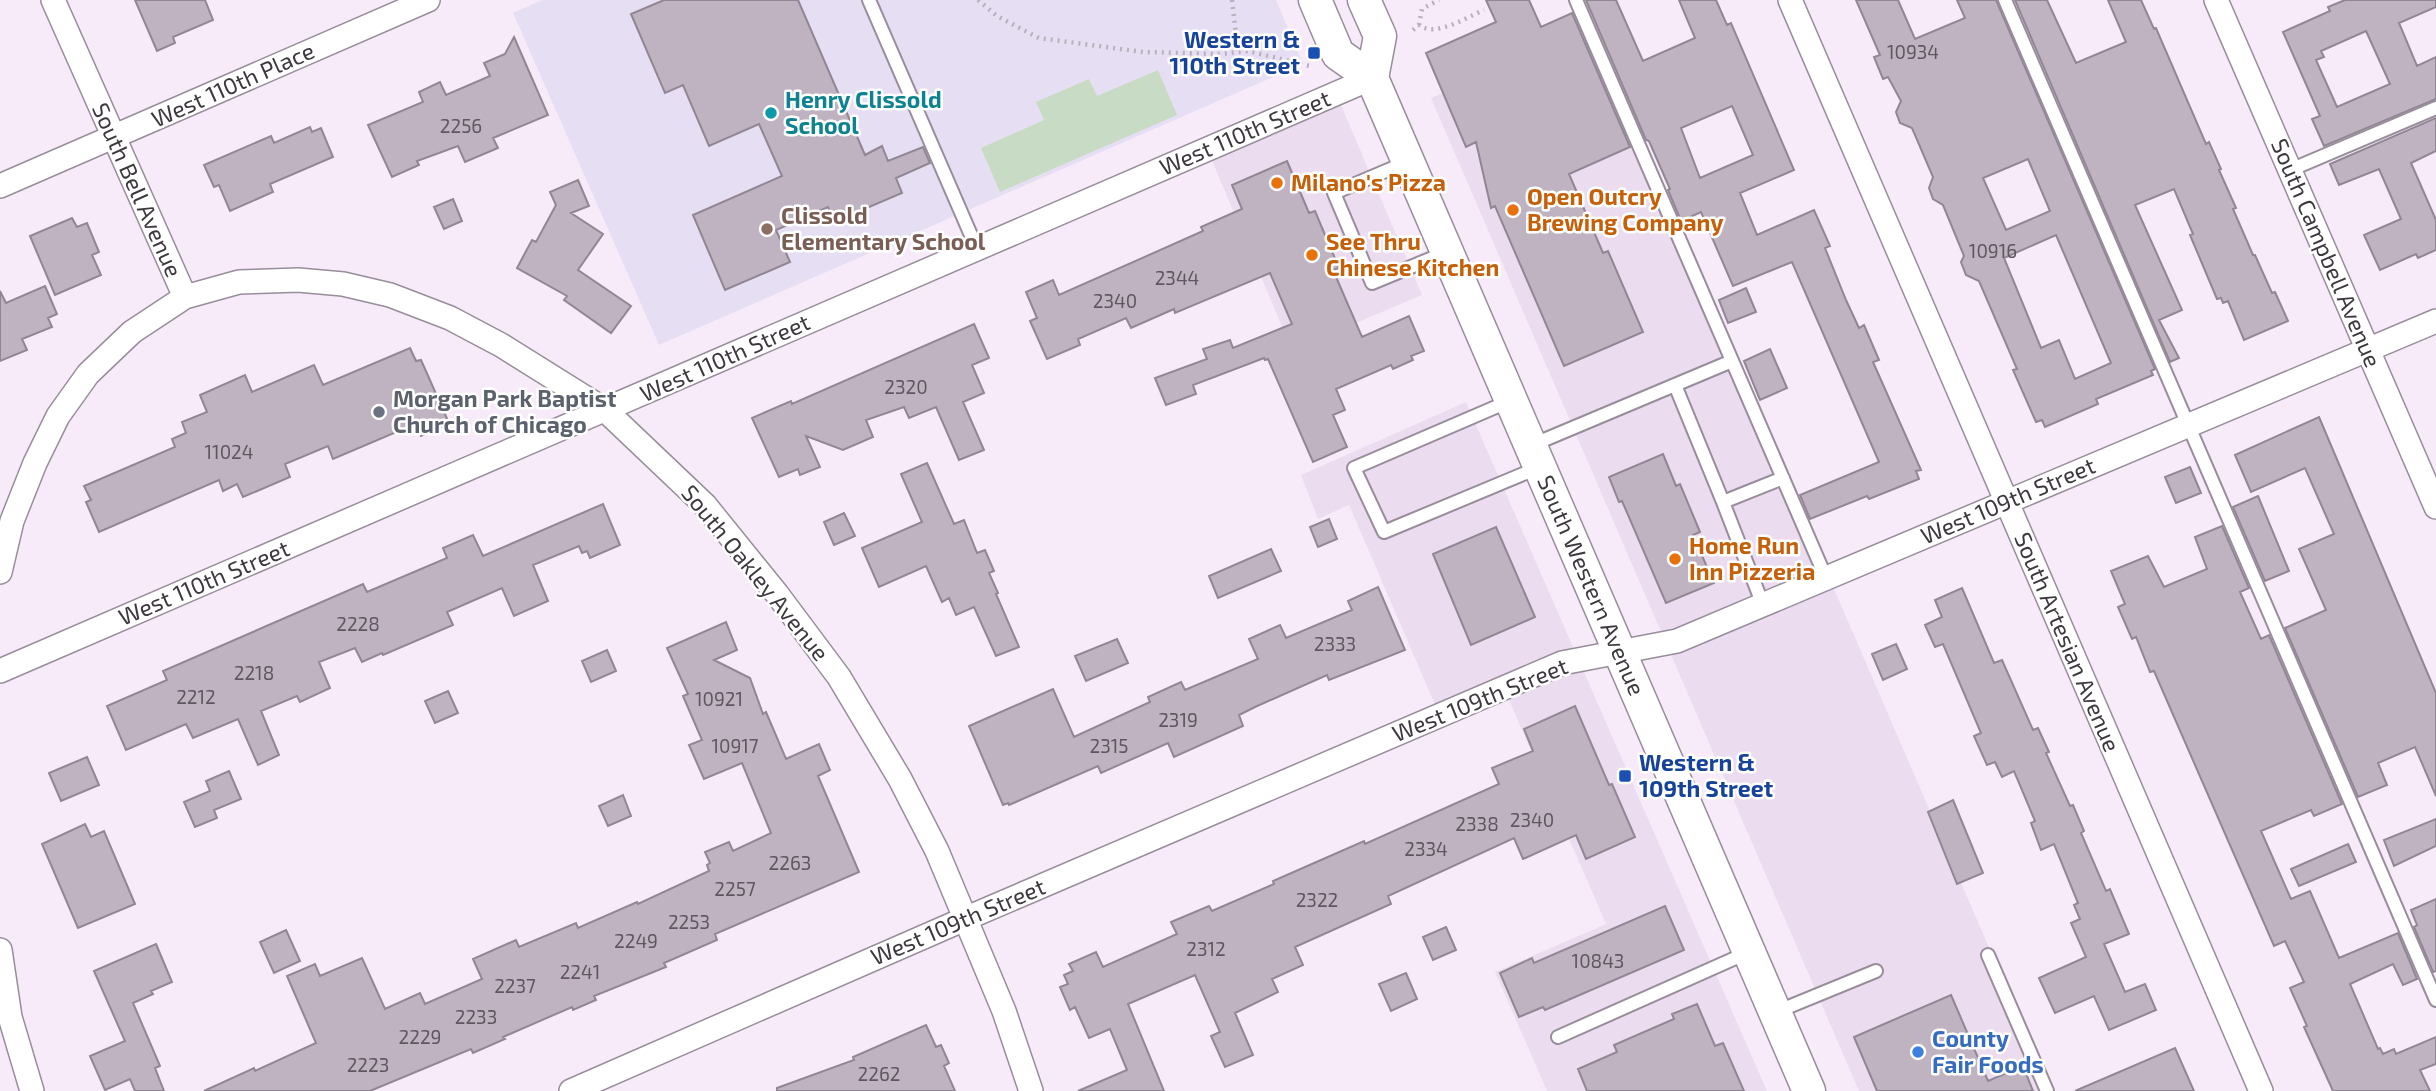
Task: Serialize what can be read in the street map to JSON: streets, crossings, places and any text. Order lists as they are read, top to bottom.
{
  "streets": {
    "main road": ["South Western Avenue"],
    "street": [
      "West 110th Place",
      "West 110th Street",
      "South Bell Avenue",
      "South Campbell Avenue",
      "West 109th Street",
      "South Oakley Avenue",
      "South Artesian Avenue"
    ]
  },
  "crossings": [
    ["West 110th Place", "South Bell Avenue"],
    ["West 110th Street", "South Oakley Avenue"],
    ["West 110th Street", "South Western Avenue"],
    ["South Bell Avenue", "South Oakley Avenue"],
    ["South Campbell Avenue", "West 109th Street"],
    ["West 109th Street", "South Oakley Avenue"],
    ["West 109th Street", "South Western Avenue"],
    ["West 109th Street", "South Artesian Avenue"]
  ],
  "places": {
    "transit": ["Western & 110th Street", "Western & 109th Street"],
    "other": [
      "Henry Clissold School",
      "Milano's Pizza",
      "Open Outcry Brewing Company",
      "Clissold Elementary School",
      "See Thru Chinese Kitchen",
      "Morgan Park Baptist Church of Chicago",
      "Home Run Inn Pizzeria",
      "County Fair Foods"
    ]
  },
  "house_numbers": [
    "10934",
    "2256",
    "10916",
    "2344",
    "2340",
    "2320",
    "11024",
    "2228",
    "2333",
    "2218",
    "2212",
    "10921",
    "2319",
    "10917",
    "2315",
    "2340",
    "2338",
    "2334",
    "2263",
    "2257",
    "2322",
    "2253",
    "2249",
    "2312",
    "10843",
    "2241",
    "2237",
    "2233",
    "2229",
    "2223",
    "2262"
  ]
}
